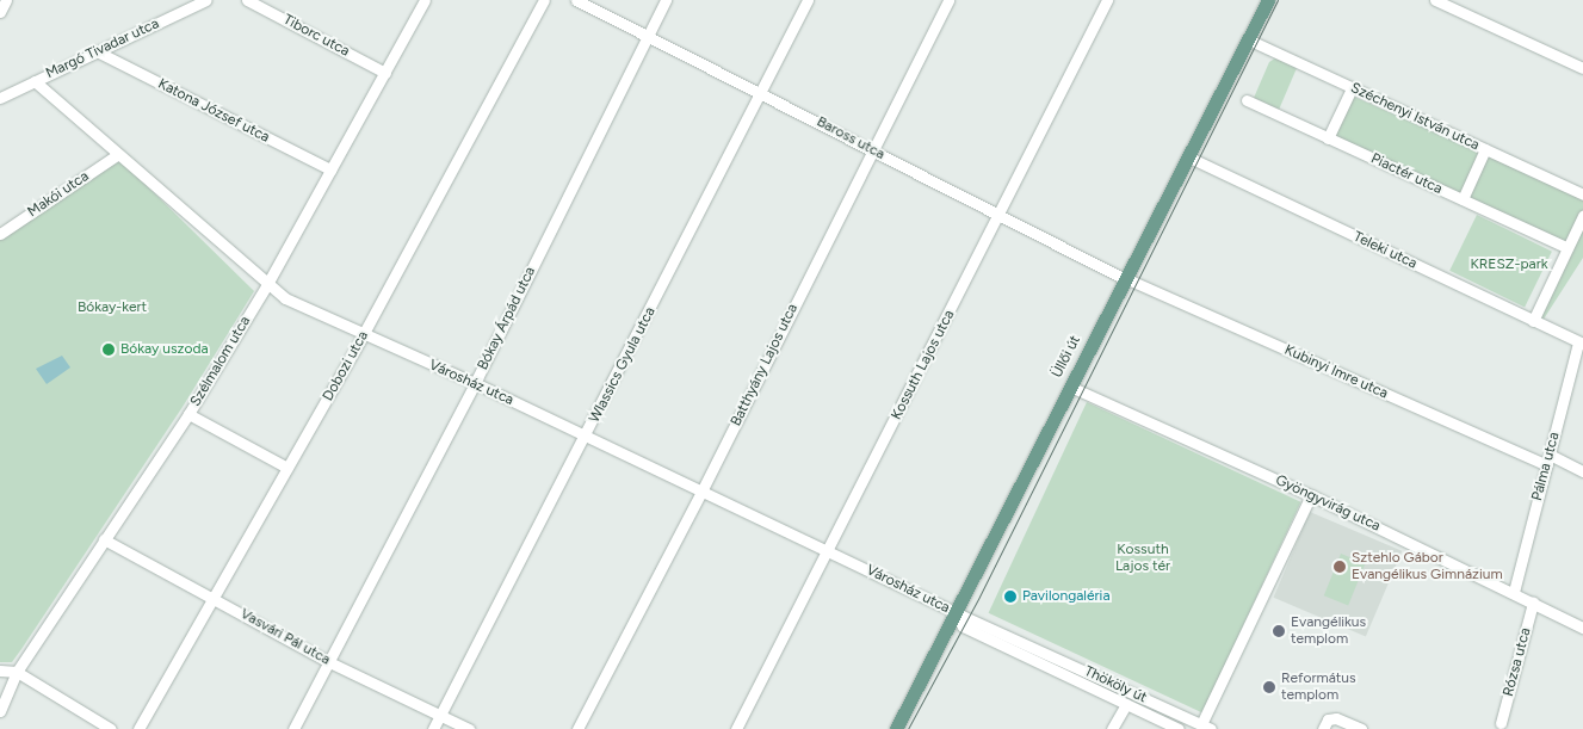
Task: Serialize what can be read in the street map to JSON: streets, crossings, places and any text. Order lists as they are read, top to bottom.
{
  "streets": {
    "main road": ["Üllői út"],
    "street": [
      "Tiborc utca",
      "Margó Tivadar utca",
      "Katona József utca",
      "Széchenyi István utca",
      "Baross utca",
      "Piactér utca",
      "Makói utca",
      "Teleki utca",
      "Bókay Árpád utca",
      "Szélmalom utca",
      "Wlassics Gyula utca",
      "Batthyány Lajos utca",
      "Kossuth Lajos utca",
      "Dobozi utca",
      "Kubinyi Imre utca",
      "Városház utca",
      "Pálma utca",
      "Gyöngyvirág utca",
      "Vasvári Pál utca",
      "Rózsa utca",
      "Thököly út"
    ]
  },
  "crossings": [
    ["Tiborc utca", "Szélmalom utca"],
    ["Margó Tivadar utca", "Katona József utca"],
    ["Margó Tivadar utca", "Városház utca"],
    ["Katona József utca", "Szélmalom utca"],
    ["Széchenyi István utca", "Üllői út"],
    ["Baross utca", "Bókay Árpád utca"],
    ["Baross utca", "Üllői út"],
    ["Baross utca", "Wlassics Gyula utca"],
    ["Baross utca", "Batthyány Lajos utca"],
    ["Baross utca", "Kossuth Lajos utca"],
    ["Baross utca", "Kubinyi Imre utca"],
    ["Makói utca", "Városház utca"],
    ["Teleki utca", "Üllői út"],
    ["Teleki utca", "Pálma utca"],
    ["Bókay Árpád utca", "Városház utca"],
    ["Bókay Árpád utca", "Vasvári Pál utca"],
    ["Üllői út", "Kubinyi Imre utca"],
    ["Üllői út", "Városház utca"],
    ["Üllői út", "Gyöngyvirág utca"],
    ["Üllői út", "Thököly út"],
    ["Szélmalom utca", "Városház utca"],
    ["Szélmalom utca", "Vasvári Pál utca"],
    ["Wlassics Gyula utca", "Városház utca"],
    ["Wlassics Gyula utca", "Vasvári Pál utca"],
    ["Batthyány Lajos utca", "Városház utca"],
    ["Kossuth Lajos utca", "Városház utca"],
    ["Dobozi utca", "Városház utca"],
    ["Dobozi utca", "Vasvári Pál utca"],
    ["Kubinyi Imre utca", "Pálma utca"],
    ["Városház utca", "Thököly út"],
    ["Pálma utca", "Gyöngyvirág utca"],
    ["Gyöngyvirág utca", "Rózsa utca"]
  ],
  "parks": ["KRESZ-park", "Bókay-kert", "Kossuth Lajos tér"],
  "places": [
    "Bókay uszoda",
    "Sztehlo Gábor Evangélikus Gimnázium",
    "Pavilongaléria",
    "Evangélikus templom",
    "Református templom"
  ]
}
